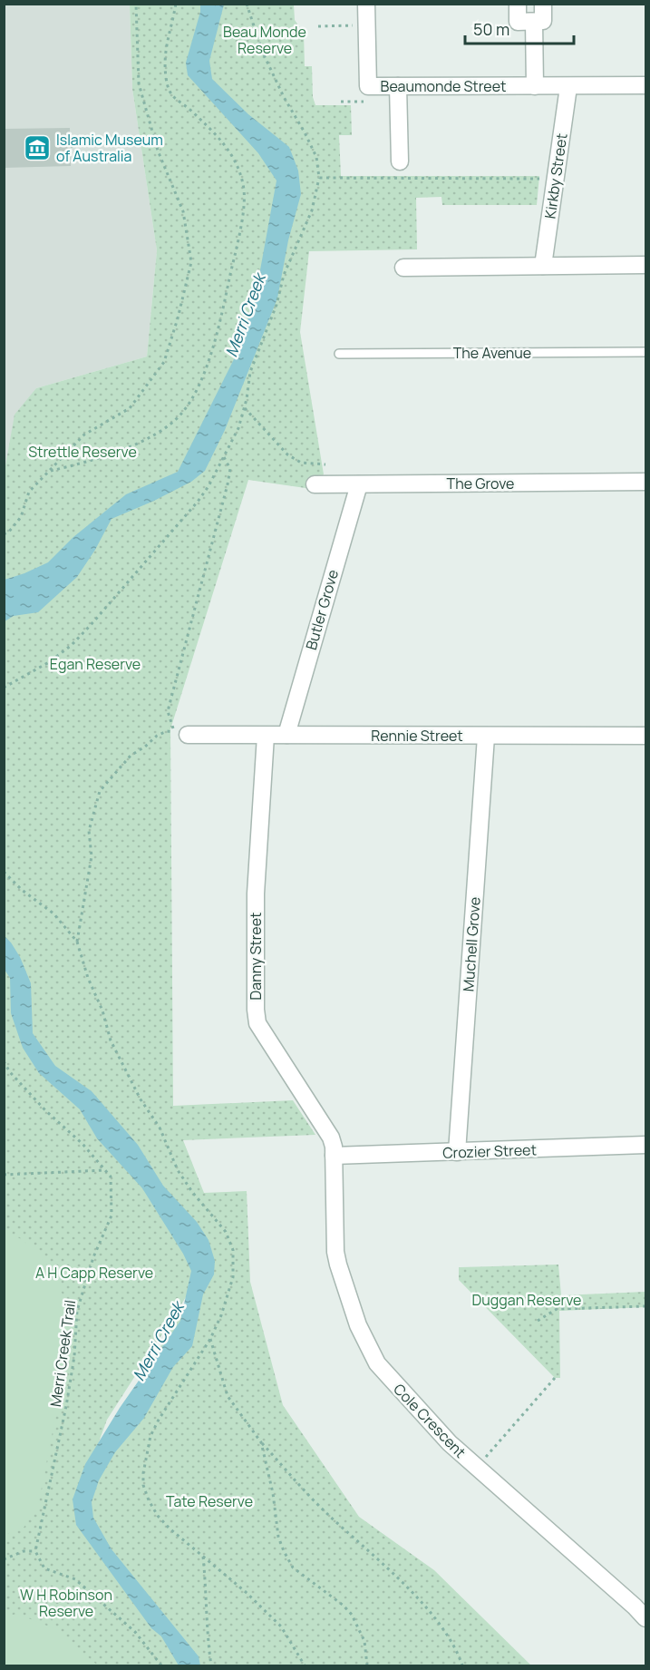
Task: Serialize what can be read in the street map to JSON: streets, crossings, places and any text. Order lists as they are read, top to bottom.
{
  "streets": {
    "street": [
      "Beaumonde Street",
      "Kirkby Street",
      "The Grove",
      "Butler Grove",
      "Rennie Street",
      "Muchell Grove",
      "Danny Street",
      "Crozier Street",
      "Cole Crescent"
    ],
    "lane": ["The Avenue"],
    "path": ["Merri Creek Trail"]
  },
  "crossings": [
    ["Beaumonde Street", "Kirkby Street"],
    ["The Grove", "Butler Grove"],
    ["Butler Grove", "Rennie Street"],
    ["Rennie Street", "Muchell Grove"],
    ["Rennie Street", "Danny Street"],
    ["Muchell Grove", "Crozier Street"],
    ["Danny Street", "Crozier Street"],
    ["Danny Street", "Cole Crescent"],
    ["Crozier Street", "Cole Crescent"]
  ],
  "water": ["Merri Creek"],
  "parks": [
    "Beau Monde Reserve",
    "Strettle Reserve",
    "Egan Reserve",
    "A H Capp Reserve",
    "Duggan Reserve",
    "Tate Reserve",
    "W H Robinson Reserve"
  ],
  "places": {
    "museum": ["Islamic Museum of Australia"]
  },
  "scale_bar": "50 m"
}
